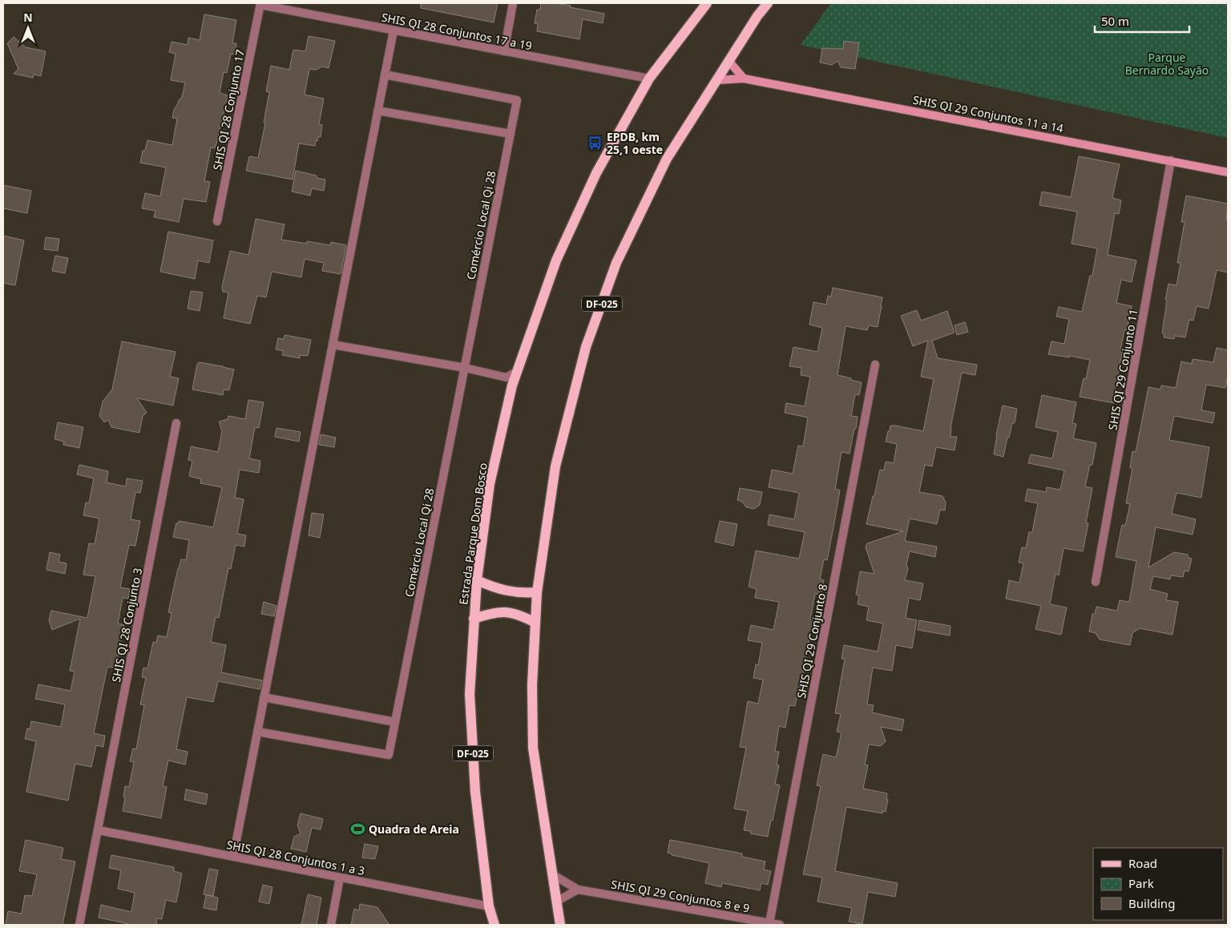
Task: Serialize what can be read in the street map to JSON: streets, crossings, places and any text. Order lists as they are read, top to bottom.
{
  "streets": {
    "main road": ["DF-025", "Estrada Parque Dom Bosco"],
    "street": [
      "SHIS QI 28 Conjuntos 17 a 19",
      "SHIS QI 28 Conjunto 17",
      "SHIS QI 29 Conjuntos 11 a 14",
      "Comércio Local Qi 28",
      "SHIS QI 29 Conjunto 11",
      "SHIS QI 28 Conjunto 3",
      "SHIS QI 29 Conjunto 8",
      "SHIS QI 28 Conjuntos 1 a 3",
      "SHIS QI 29 Conjuntos 8 e 9"
    ]
  },
  "crossings": [
    ["SHIS QI 28 Conjuntos 17 a 19", "SHIS QI 28 Conjunto 17"],
    ["SHIS QI 28 Conjuntos 17 a 19", "Estrada Parque Dom Bosco"],
    ["SHIS QI 29 Conjuntos 11 a 14", "DF-025"],
    ["SHIS QI 29 Conjuntos 11 a 14", "SHIS QI 29 Conjunto 11"],
    ["DF-025", "SHIS QI 29 Conjuntos 8 e 9"],
    ["Estrada Parque Dom Bosco", "SHIS QI 28 Conjuntos 1 a 3"],
    ["SHIS QI 28 Conjunto 3", "SHIS QI 28 Conjuntos 1 a 3"],
    ["SHIS QI 29 Conjunto 8", "SHIS QI 29 Conjuntos 8 e 9"]
  ],
  "parks": ["Parque Bernardo Sayão"],
  "places": {
    "bus stop": ["EPDB, km 25,1 oeste"],
    "sports": ["Quadra de Areia"]
  },
  "legend": ["Road", "Park", "Building"],
  "scale_bar": "50 m",
  "north": "top"
}
